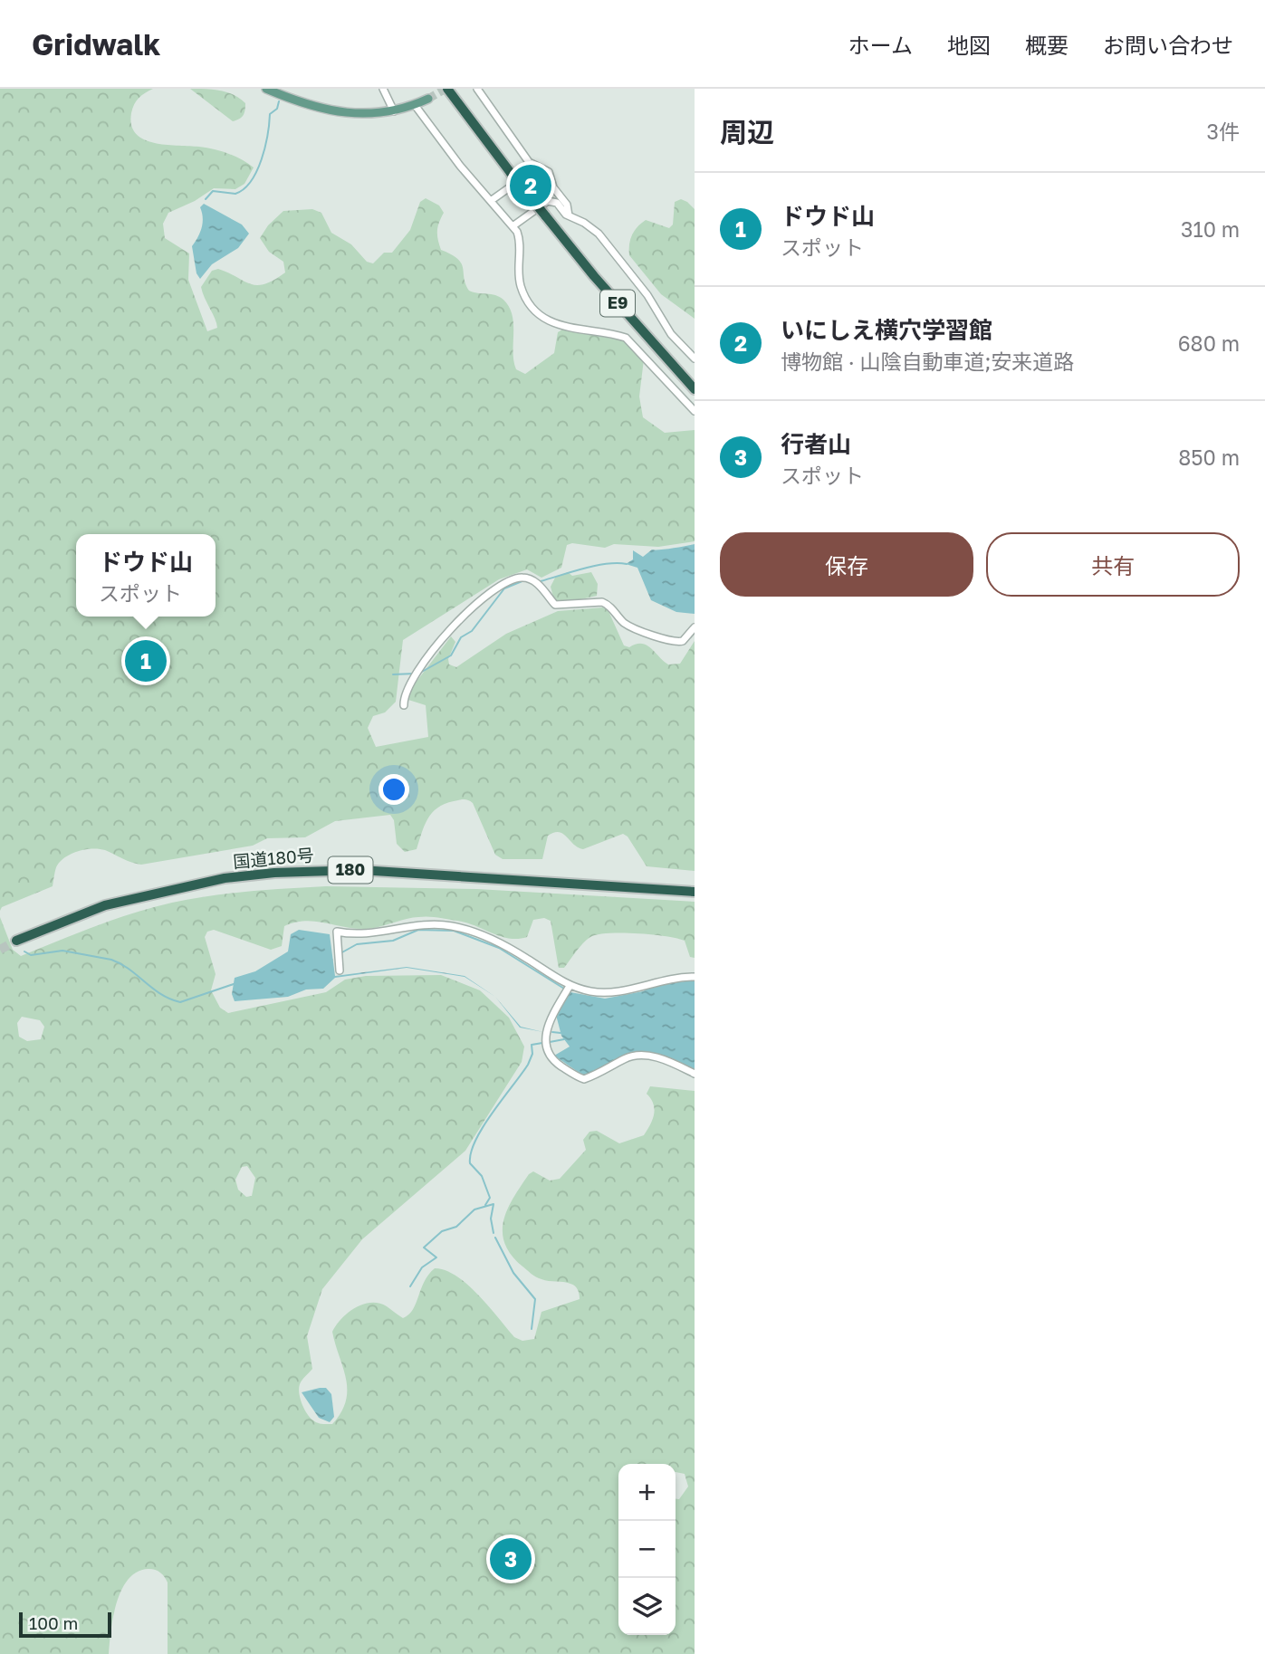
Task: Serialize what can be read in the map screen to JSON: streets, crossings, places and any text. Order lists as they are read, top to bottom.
{
  "streets": {
    "highway": ["E9", "国道180号", "180"]
  },
  "scale_bar": "100 m",
  "page": {
    "header": "Gridwalk",
    "nav": [
      "ホーム",
      "地図",
      "概要",
      "お問い合わせ"
    ],
    "heading": ["周辺", "3件"],
    "pins": ["2", "1", "3"],
    "list": [
      {
        "mark": "1",
        "name": "ドウド山",
        "note": "スポット",
        "value": "310 m"
      },
      {
        "mark": "2",
        "name": "いにしえ横穴学習館",
        "note": "博物館 · 山陰自動車道;安来道路",
        "value": "680 m"
      },
      {
        "mark": "3",
        "name": "行者山",
        "note": "スポット",
        "value": "850 m"
      }
    ],
    "buttons": ["保存", "共有"],
    "popup": ["ドウド山", "スポット"],
    "map_buttons": ["+", "−"],
    "scale": "100 m"
  }
}
